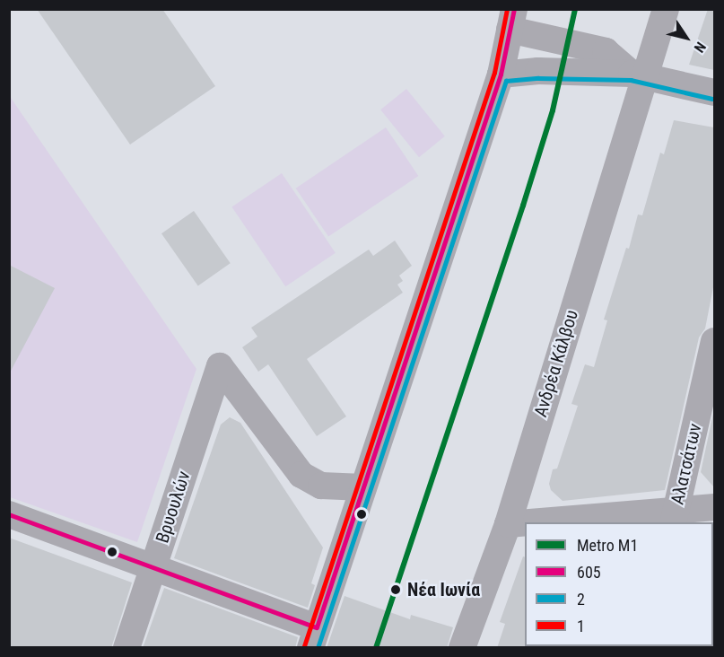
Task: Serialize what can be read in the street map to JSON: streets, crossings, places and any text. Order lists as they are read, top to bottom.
{
  "streets": {
    "street": ["Ανδρέα Κάλβου", "Αλατσάτων", "Βρυουλών"]
  },
  "places": ["Νέα Ιωνία"],
  "lines": [
    "metro line Μ1",
    "transit line 605",
    "transit line 1",
    "transit line 2"
  ],
  "legend": [
    "Metro Μ1",
    "605",
    "2",
    "1"
  ],
  "north": "bottom right"
}
